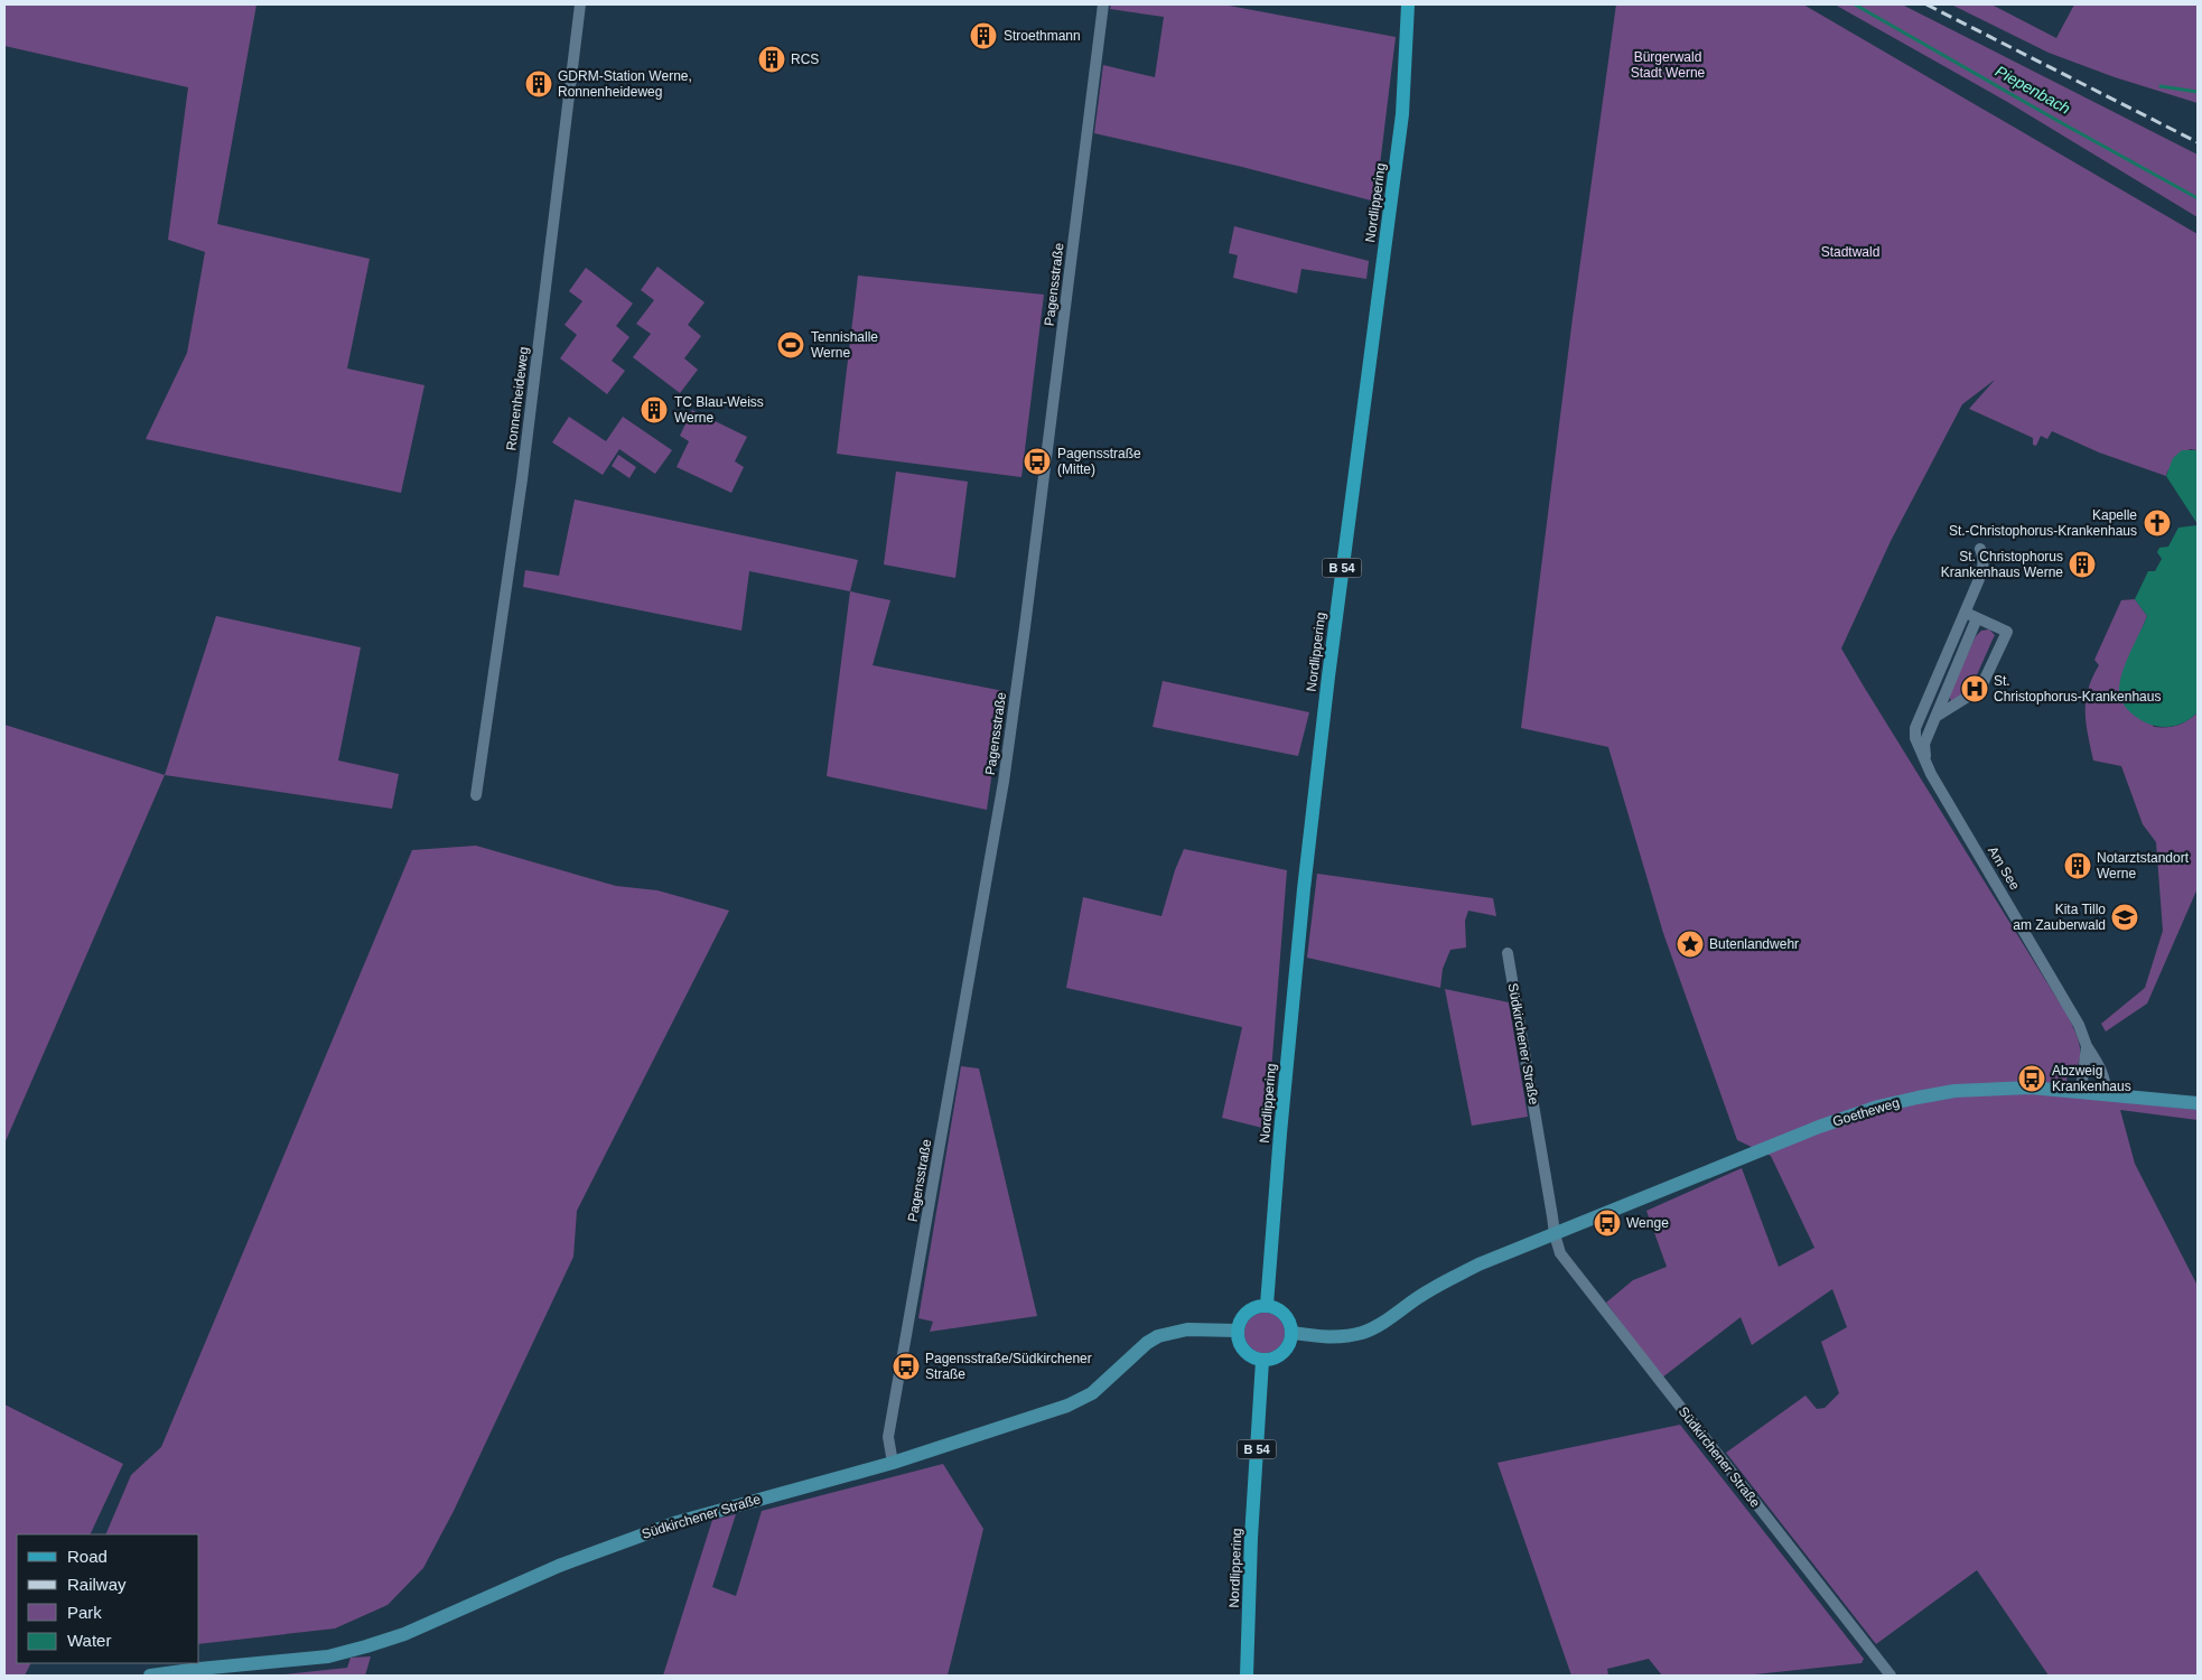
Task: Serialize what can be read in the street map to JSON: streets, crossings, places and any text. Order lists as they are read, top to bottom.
{
  "streets": {
    "main road": ["Nordlippering", "B 54"],
    "street": [
      "Pagensstraße",
      "Ronnenheideweg",
      "Am See",
      "Südkirchener Straße",
      "Goetheweg"
    ]
  },
  "crossings": [
    ["Nordlippering", "Südkirchener Straße"],
    ["Pagensstraße", "Südkirchener Straße"],
    ["Am See", "Goetheweg"],
    ["Südkirchener Straße", "Goetheweg"]
  ],
  "water": ["Piepenbach"],
  "parks": ["Bürgerwald Stadt Werne", "Stadtwald"],
  "places": {
    "building": [
      "Stroethmann",
      "RCS",
      "GDRM-Station Werne, Ronnenheideweg",
      "TC Blau-Weiss Werne",
      "St. Christophorus Krankenhaus Werne",
      "Notarztstandort Werne"
    ],
    "sports": ["Tennishalle Werne"],
    "bus stop": [
      "Pagensstraße (Mitte)",
      "Abzweig Krankenhaus",
      "Wenge",
      "Pagensstraße/Südkirchener Straße"
    ],
    "church": ["Kapelle St.-Christophorus-Krankenhaus"],
    "hospital": ["St. Christophorus-Krankenhaus"],
    "school or university": ["Kita Tillo am Zauberwald"],
    "place": ["Butenlandwehr"]
  },
  "legend": [
    "Road",
    "Railway",
    "Park",
    "Water"
  ]
}
